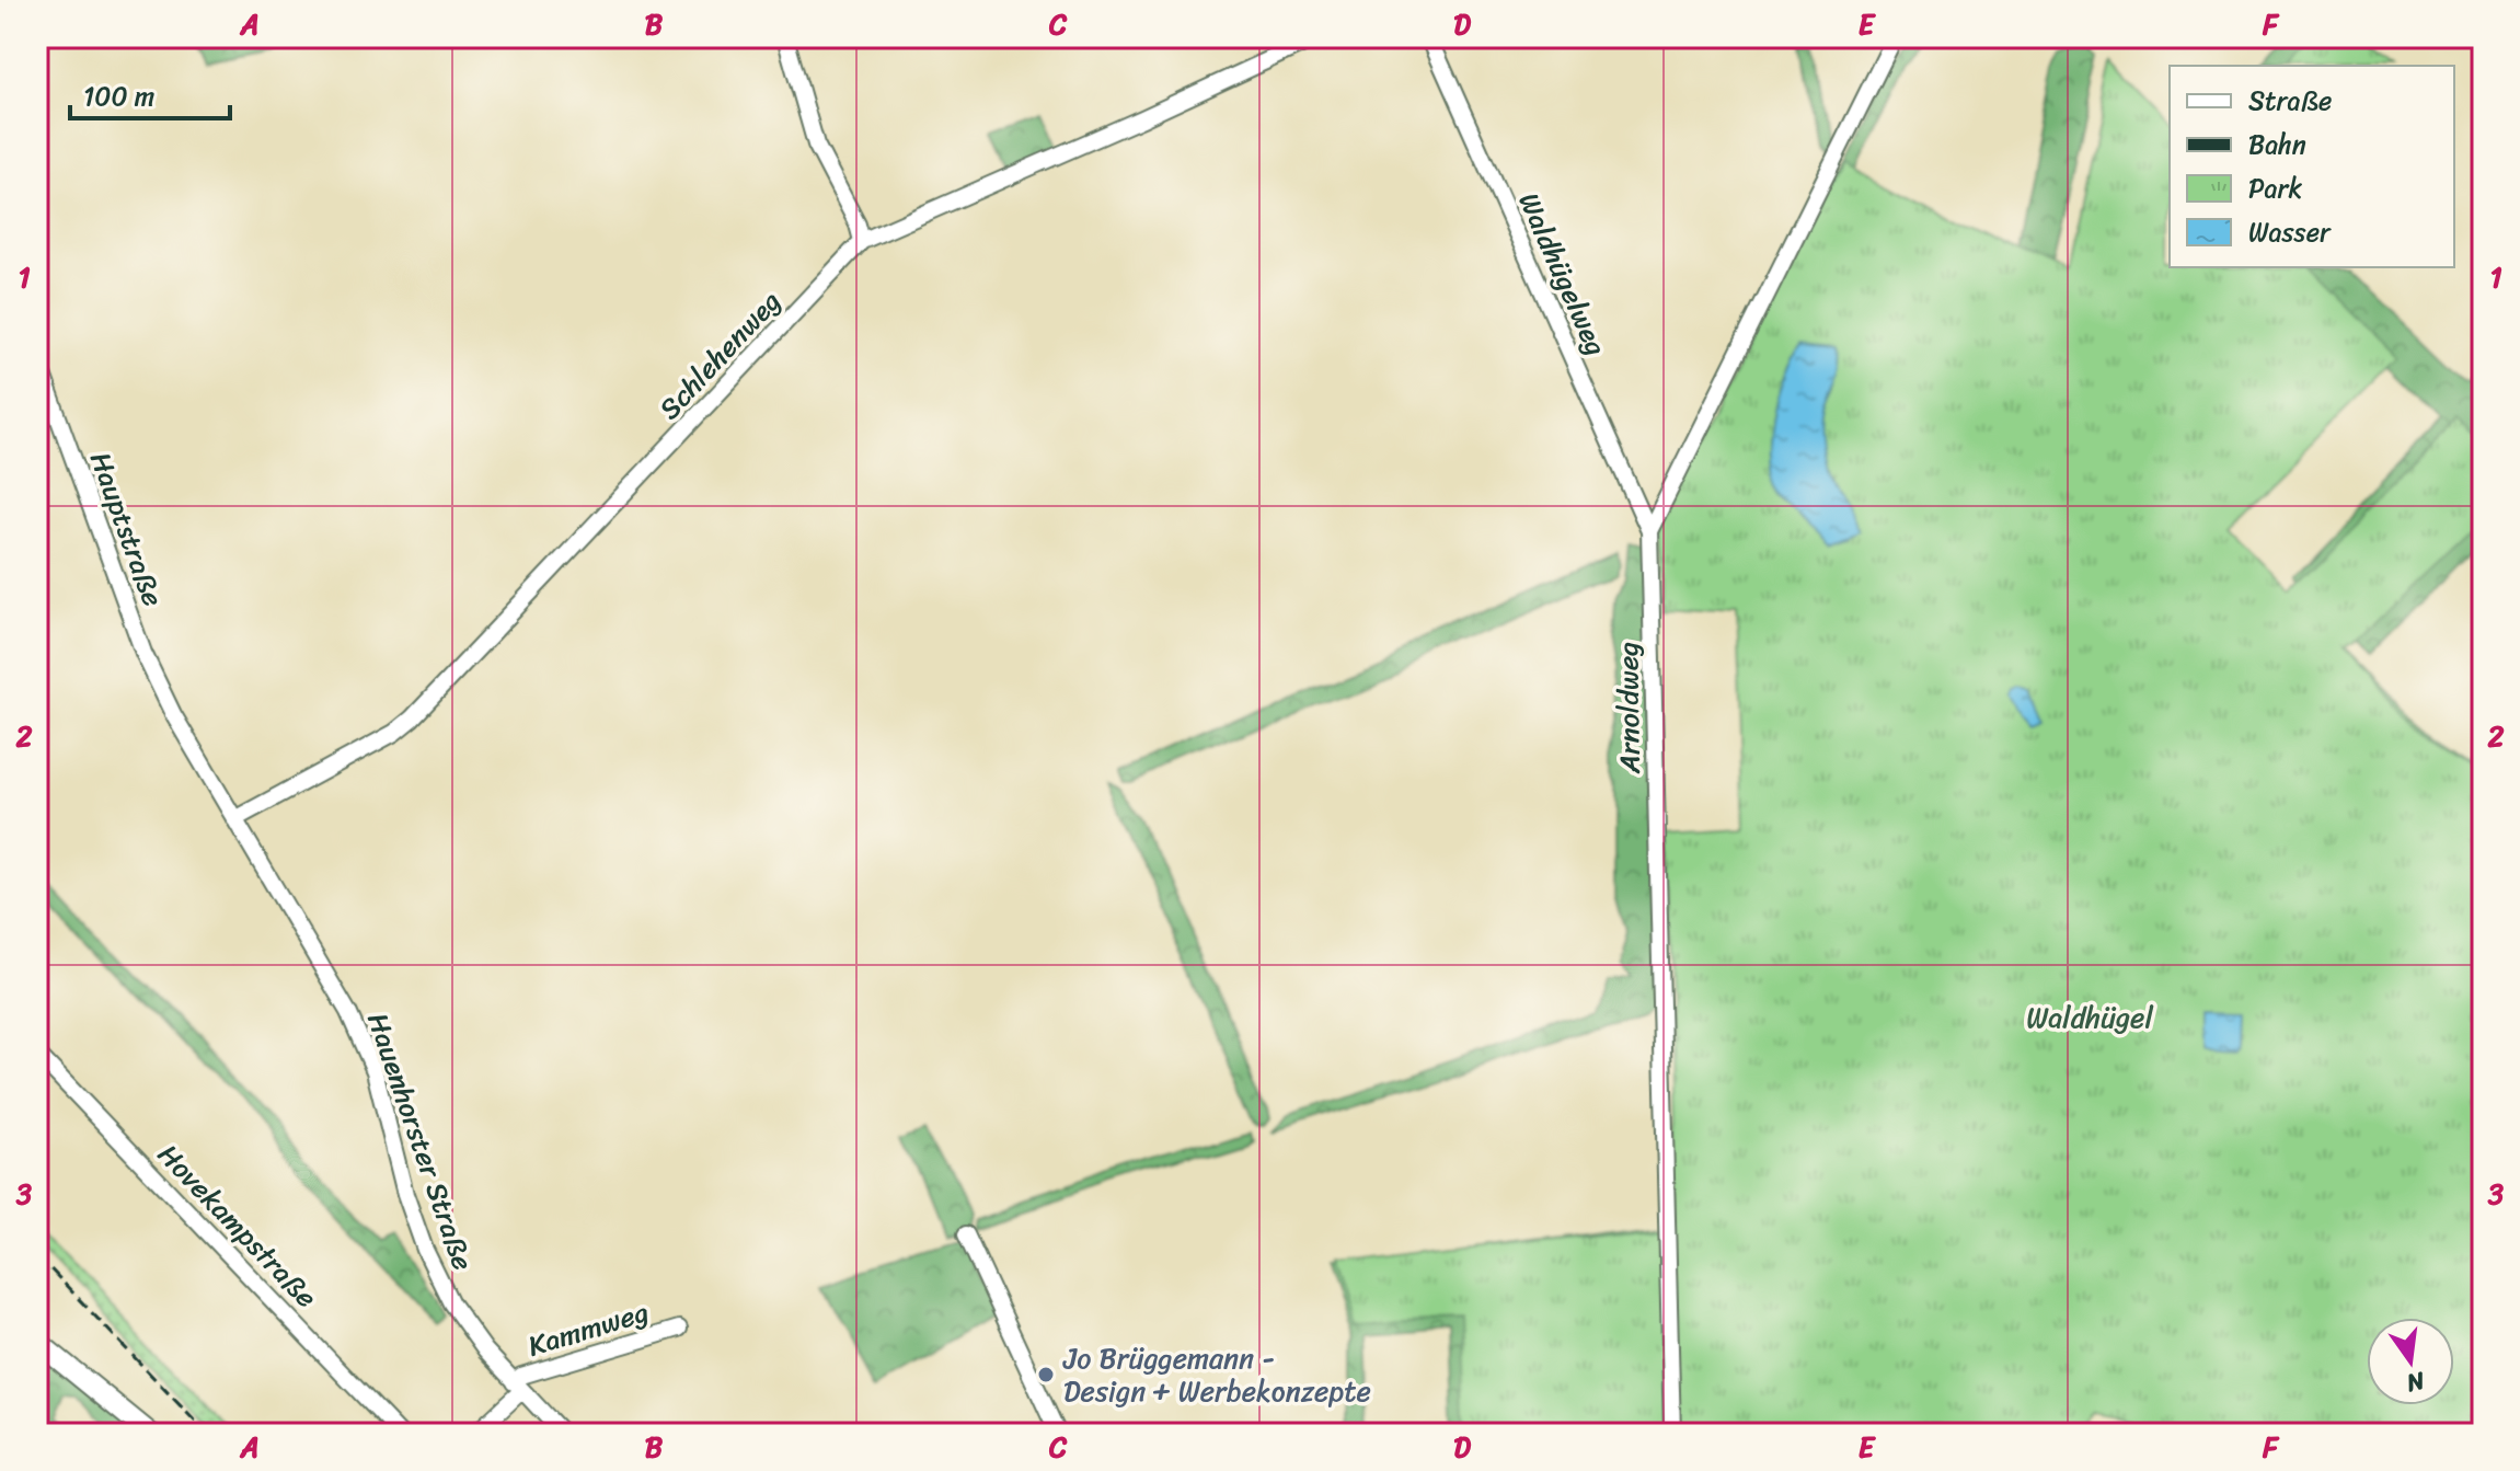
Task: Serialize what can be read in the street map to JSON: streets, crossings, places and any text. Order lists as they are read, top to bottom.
{
  "streets": {
    "street": [
      "Waldhügelweg",
      "Schlehenweg",
      "Hauptstraße",
      "Arnoldweg",
      "Hauenhorster Straße",
      "Hovekampstraße",
      "Kammweg"
    ]
  },
  "crossings": [
    ["Waldhügelweg", "Arnoldweg"],
    ["Schlehenweg", "Hauenhorster Straße"],
    ["Hauptstraße", "Hauenhorster Straße"],
    ["Hauenhorster Straße", "Kammweg"]
  ],
  "parks": ["Waldhügel"],
  "places": ["Jo Brüggemann - Design + Werbekonzepte"],
  "legend": [
    "Straße",
    "Bahn",
    "Park",
    "Wasser"
  ],
  "scale_bar": "100 m",
  "north": "bottom",
  "grid": {
    "columns": [
      "A",
      "B",
      "C",
      "D",
      "E",
      "F"
    ],
    "rows": ["1", "2", "3"]
  }
}
